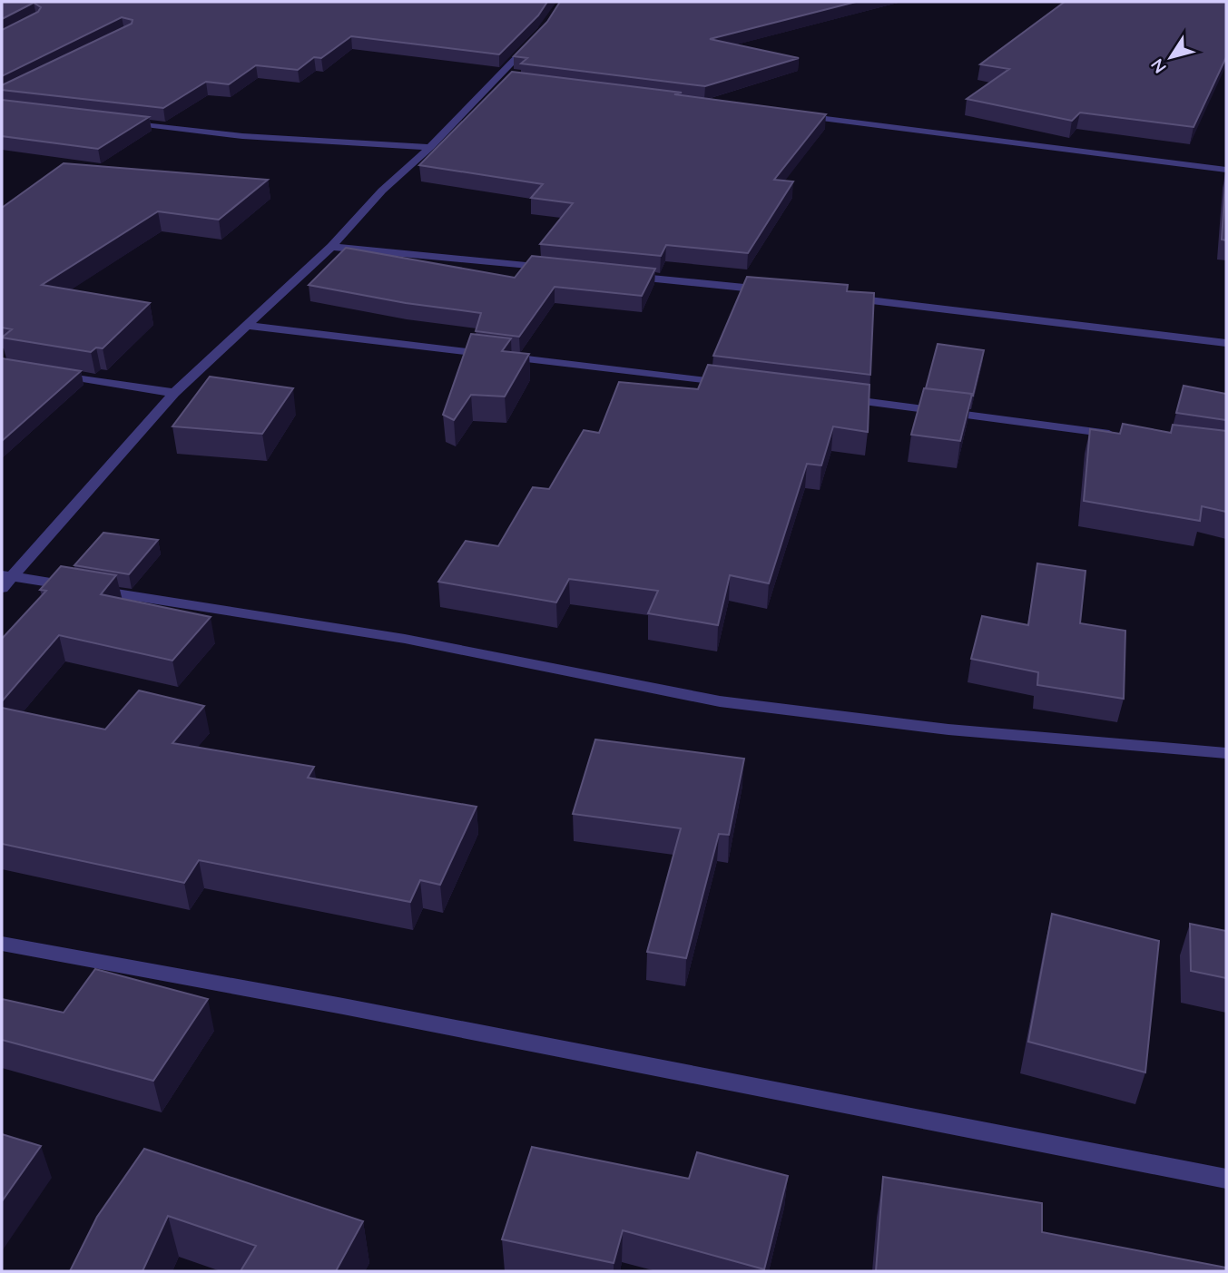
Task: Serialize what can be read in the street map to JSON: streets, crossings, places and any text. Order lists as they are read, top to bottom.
{
  "north": "bottom left"
}
